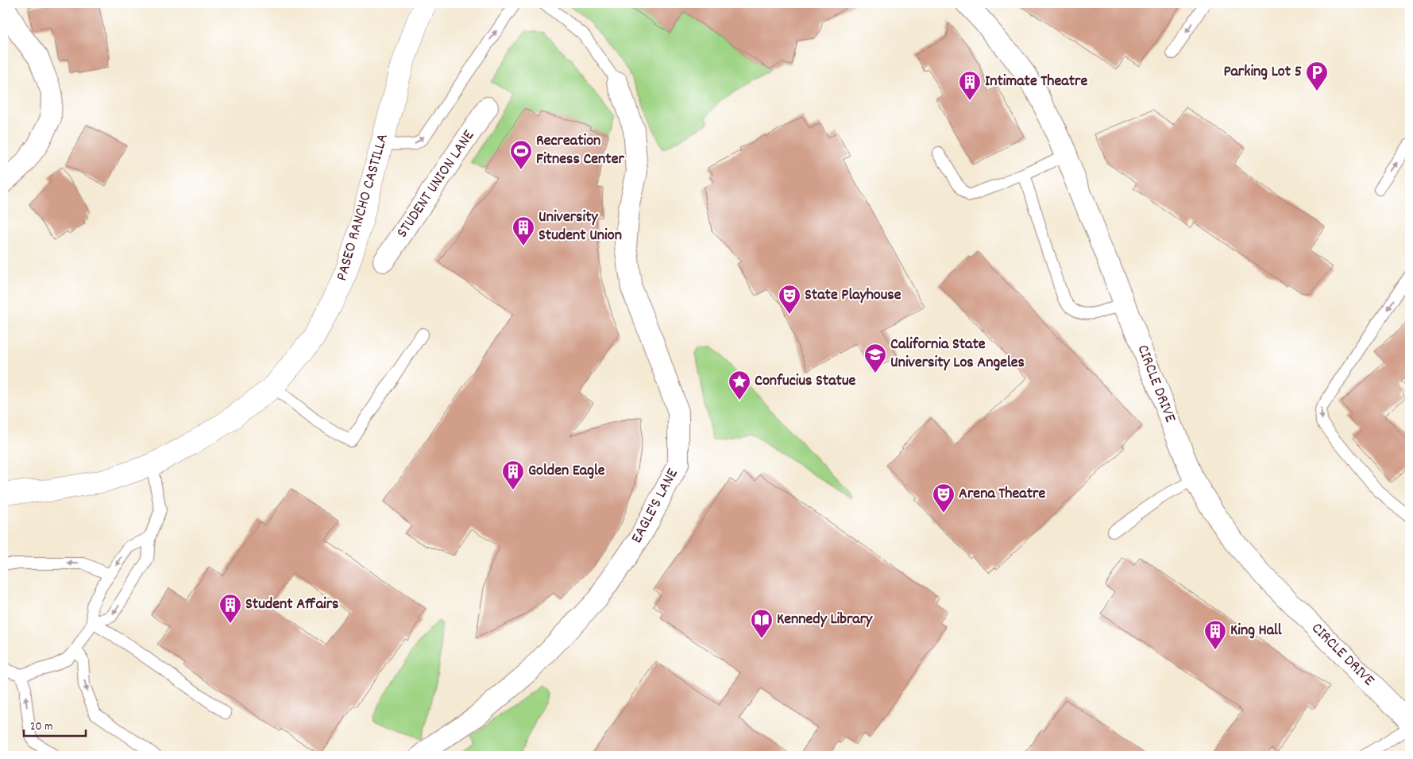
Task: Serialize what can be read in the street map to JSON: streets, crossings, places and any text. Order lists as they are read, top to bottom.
{
  "streets": {
    "street": [
      "STUDENT UNION LANE",
      "PASEO RANCHO CASTILLA",
      "CIRCLE DRIVE",
      "EAGLE'S LANE"
    ]
  },
  "places": {
    "parking": ["Parking Lot 5"],
    "building": [
      "Intimate Theatre",
      "University Student Union",
      "Golden Eagle",
      "Student Affairs",
      "King Hall"
    ],
    "sports": ["Recreation Fitness Center"],
    "theatre": ["State Playhouse", "Arena Theatre"],
    "school or university": ["California State University Los Angeles"],
    "place": ["Confucius Statue"],
    "library": ["Kennedy Library"]
  },
  "scale_bar": "20 m"
}
